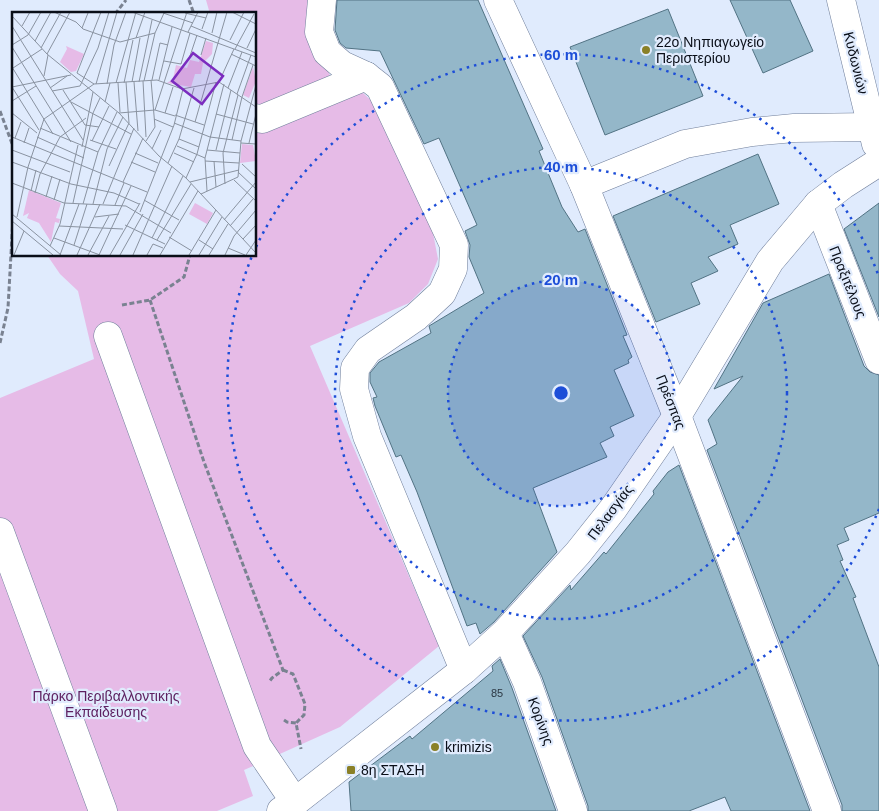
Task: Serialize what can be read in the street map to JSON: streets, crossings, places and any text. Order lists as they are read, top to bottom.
{
  "streets": {
    "street": [
      "Κυδωνιών",
      "Πραξιτέλους",
      "Πρέσπας",
      "Πελασγίας",
      "Κορίνης"
    ]
  },
  "crossings": [
    ["Πραξιτέλους", "Πελασγίας"],
    ["Πρέσπας", "Πελασγίας"],
    ["Πελασγίας", "Κορίνης"]
  ],
  "parks": ["Πάρκο Περιβαλλοντικής Εκπαίδευσης"],
  "places": {
    "other": ["22ο Νηπιαγωγείο Περιστερίου", "krimizis"],
    "transit": ["8η ΣΤΑΣΗ"]
  },
  "house_numbers": ["85"],
  "rings": ["60 m", "40 m", "20 m"]
}
